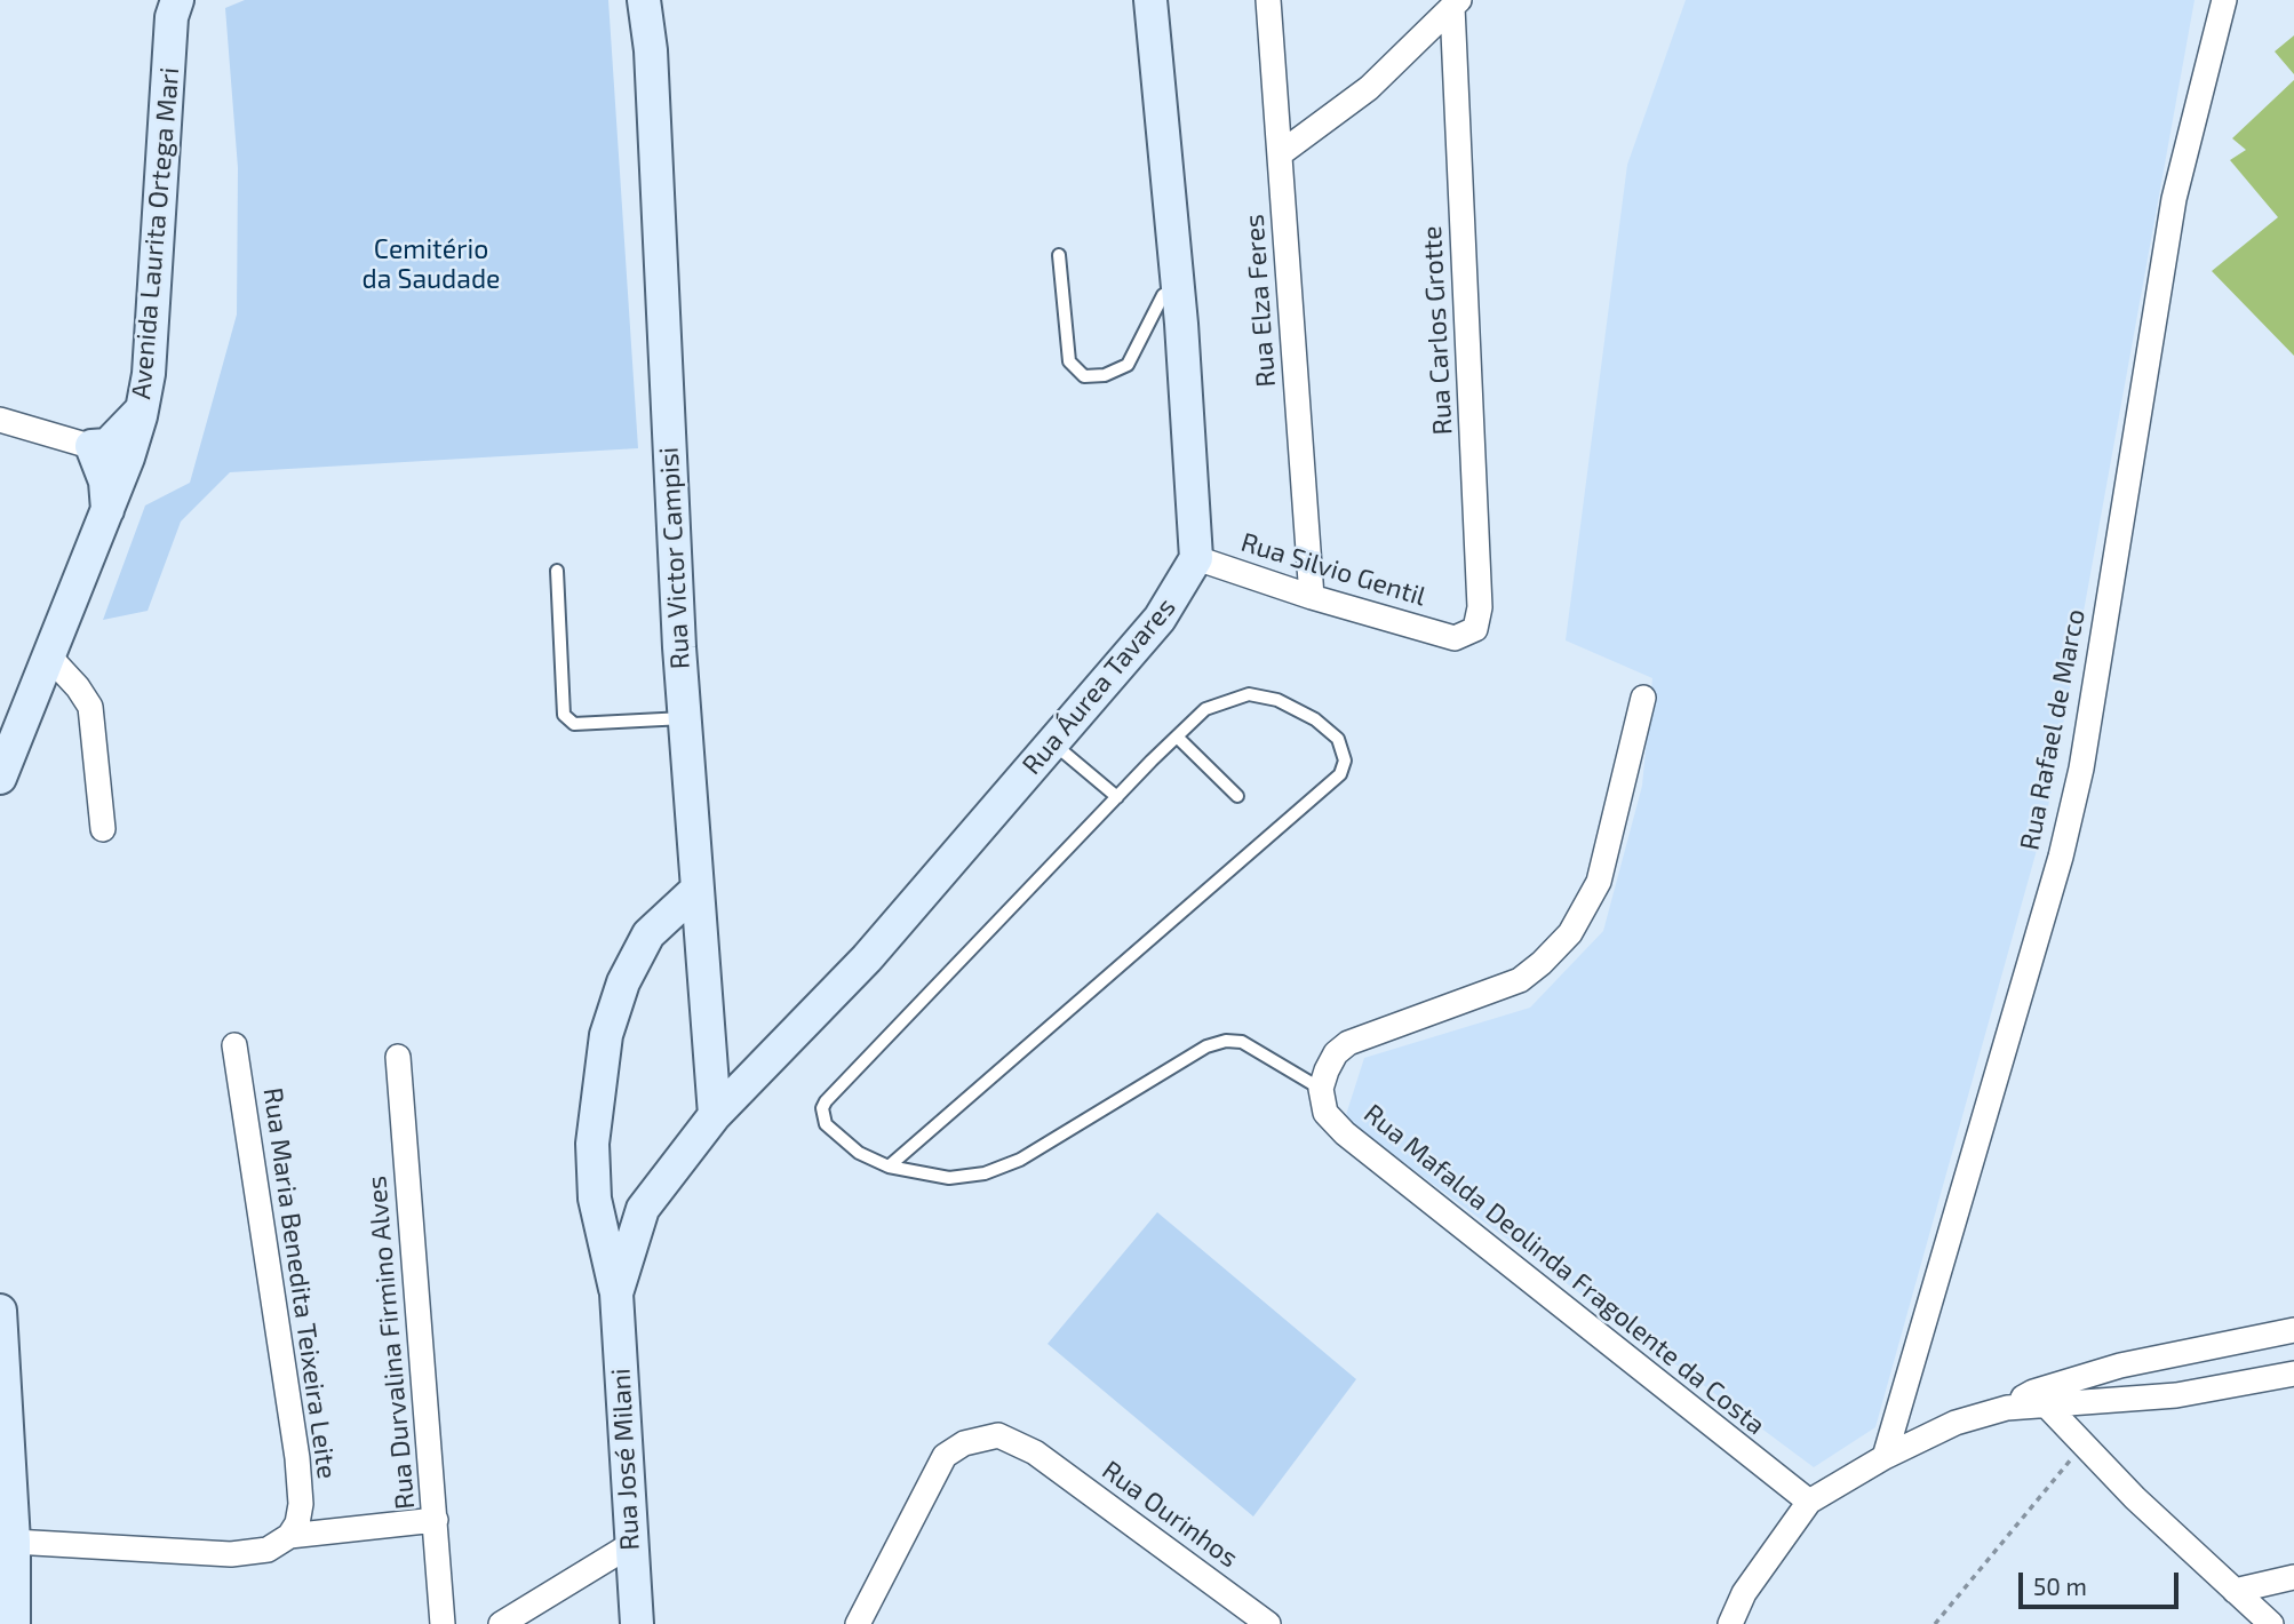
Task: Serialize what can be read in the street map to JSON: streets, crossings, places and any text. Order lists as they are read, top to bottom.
{
  "streets": {
    "street": [
      "Avenida Laurita Ortega Mari",
      "Rua Elza Feres",
      "Rua Carlos Grotte",
      "Rua Victor Campisi",
      "Rua Silvio Gentil",
      "Rua Áurea Tavares",
      "Rua Rafael de Marco",
      "Rua Mafalda Deolinda Fragolente da Costa",
      "Rua Maria Benedita Teixeira Leite",
      "Rua Durvalina Firmino Alves",
      "Rua José Milani",
      "Rua Ourinhos"
    ]
  },
  "crossings": [
    ["Rua Elza Feres", "Rua Silvio Gentil"],
    ["Rua Carlos Grotte", "Rua Silvio Gentil"],
    ["Rua Victor Campisi", "Rua Áurea Tavares"],
    ["Rua Victor Campisi", "Rua José Milani"],
    ["Rua Silvio Gentil", "Rua Áurea Tavares"],
    ["Rua Áurea Tavares", "Rua José Milani"]
  ],
  "parks": ["Cemitério da Saudade"],
  "scale_bar": "50 m"
}
